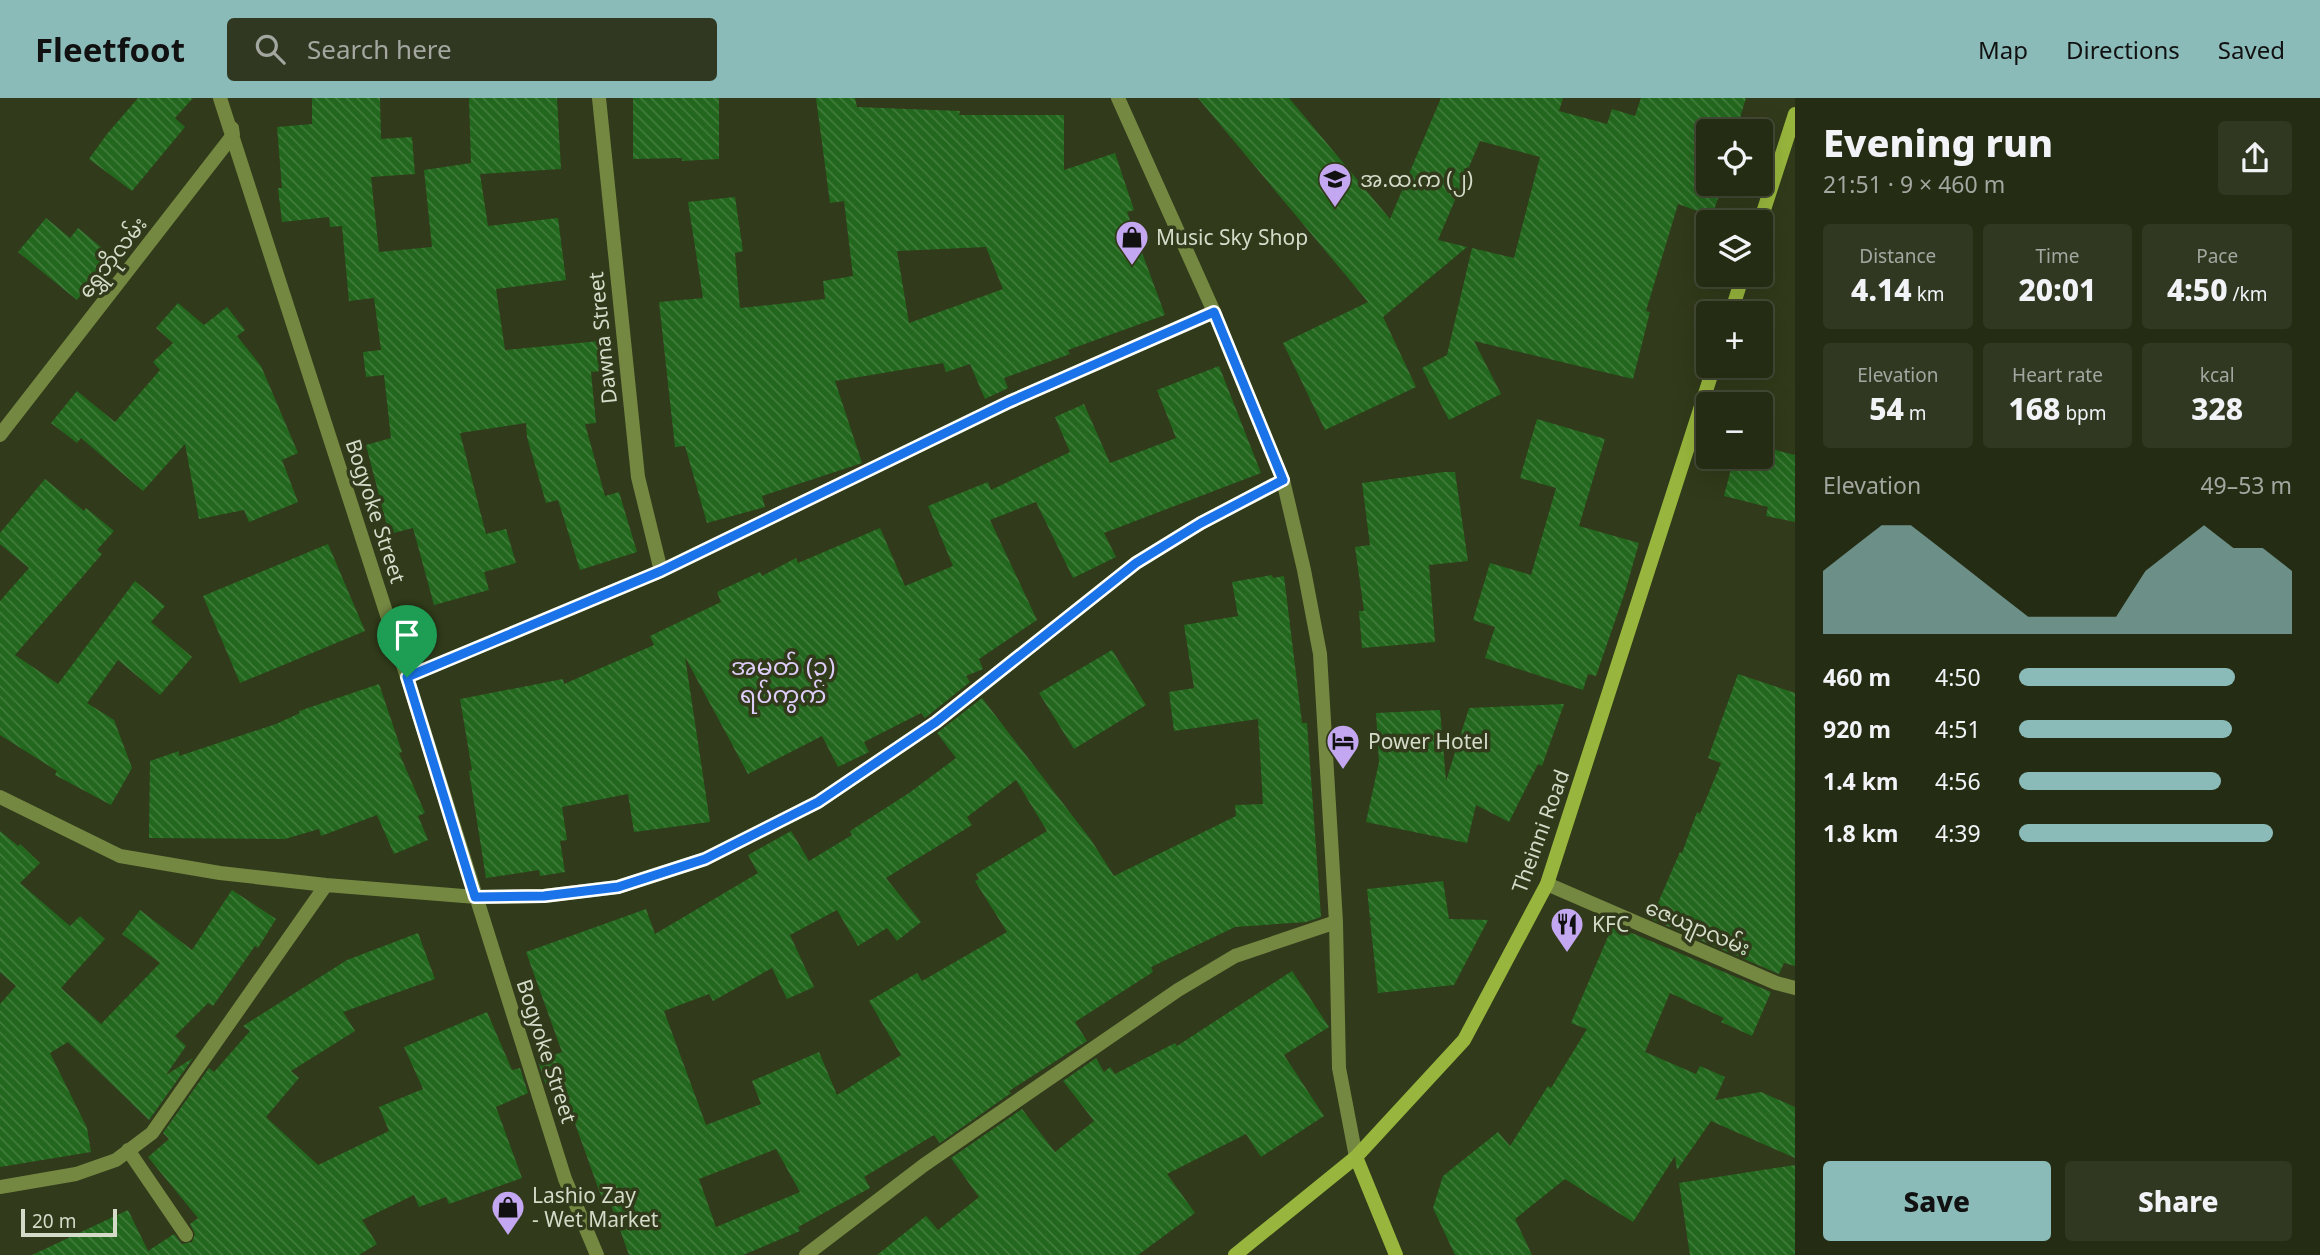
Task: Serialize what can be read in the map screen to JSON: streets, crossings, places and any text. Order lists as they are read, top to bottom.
{
  "streets": {
    "main road": ["Theinni Road"],
    "street": [
      "ရွှေဘိုလမ်း",
      "Dawna Street",
      "Bogyoke Street",
      "ဇေယျာလမ်း"
    ]
  },
  "crossings": [
    ["ရွှေဘိုလမ်း", "Bogyoke Street"],
    ["Theinni Road", "ဇေယျာလမ်း"]
  ],
  "districts": ["အမှတ် (၃) ရပ်ကွက်"],
  "places": {
    "school or university": ["အ.ထ.က (၂)"],
    "shop": ["Music Sky Shop", "Lashio Zay - Wet Market"],
    "hotel": ["Power Hotel"],
    "restaurant": ["KFC"]
  },
  "scale_bar": "20 m",
  "page": {
    "header": "Fleetfoot",
    "search": "Search here",
    "nav": ["Map", "Directions", "Saved"],
    "heading": ["Evening run", "21:51 · 9 × 460 m"],
    "map_buttons": ["+", "−"],
    "stats": [
      ["Distance", "4.14 km"],
      ["Time", "20:01"],
      ["Pace", "4:50 /km"],
      ["Elevation", "54 m"],
      ["Heart rate", "168 bpm"],
      ["kcal", "328"]
    ],
    "chart": ["Elevation", "49–53 m"],
    "list": [
      {
        "name": "460 m",
        "note": "4:50"
      },
      {
        "name": "920 m",
        "note": "4:51"
      },
      {
        "name": "1.4 km",
        "note": "4:56"
      },
      {
        "name": "1.8 km",
        "note": "4:39"
      }
    ],
    "buttons": ["Save", "Share"],
    "scale": "20 m"
  }
}
